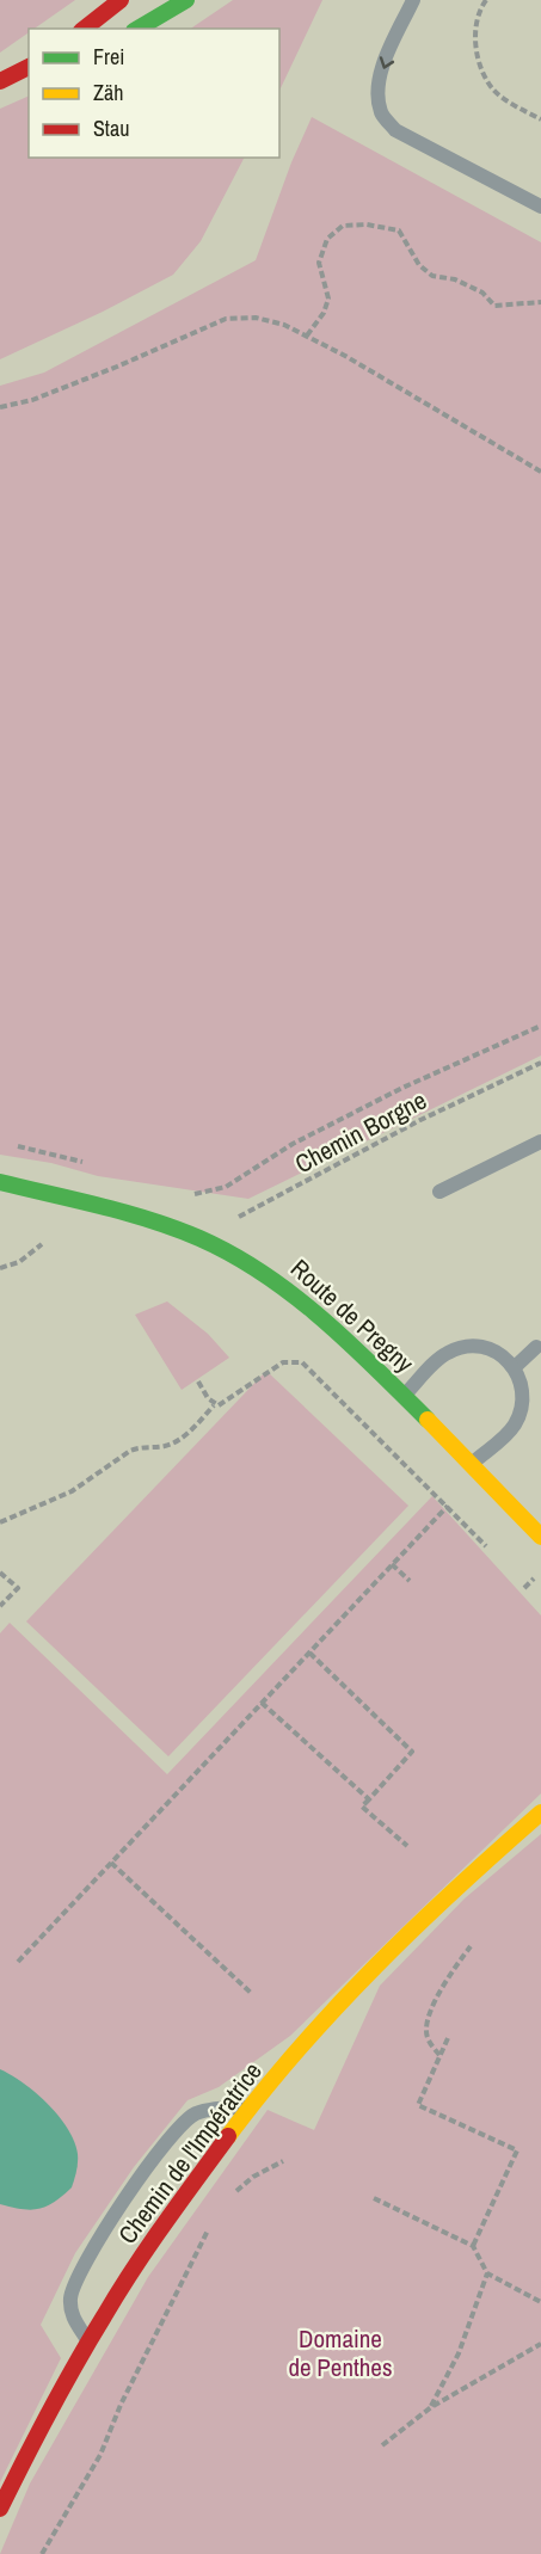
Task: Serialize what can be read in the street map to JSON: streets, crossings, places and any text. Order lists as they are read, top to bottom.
{
  "streets": {
    "street": ["Route de Pregny", "Chemin de l'Impératrice"],
    "path": ["Chemin Borgne"]
  },
  "crossings": [
    ["Chemin Borgne", "Route de Pregny"]
  ],
  "parks": ["Domaine de Penthes"],
  "legend": ["Frei", "Zäh", "Stau"]
}
